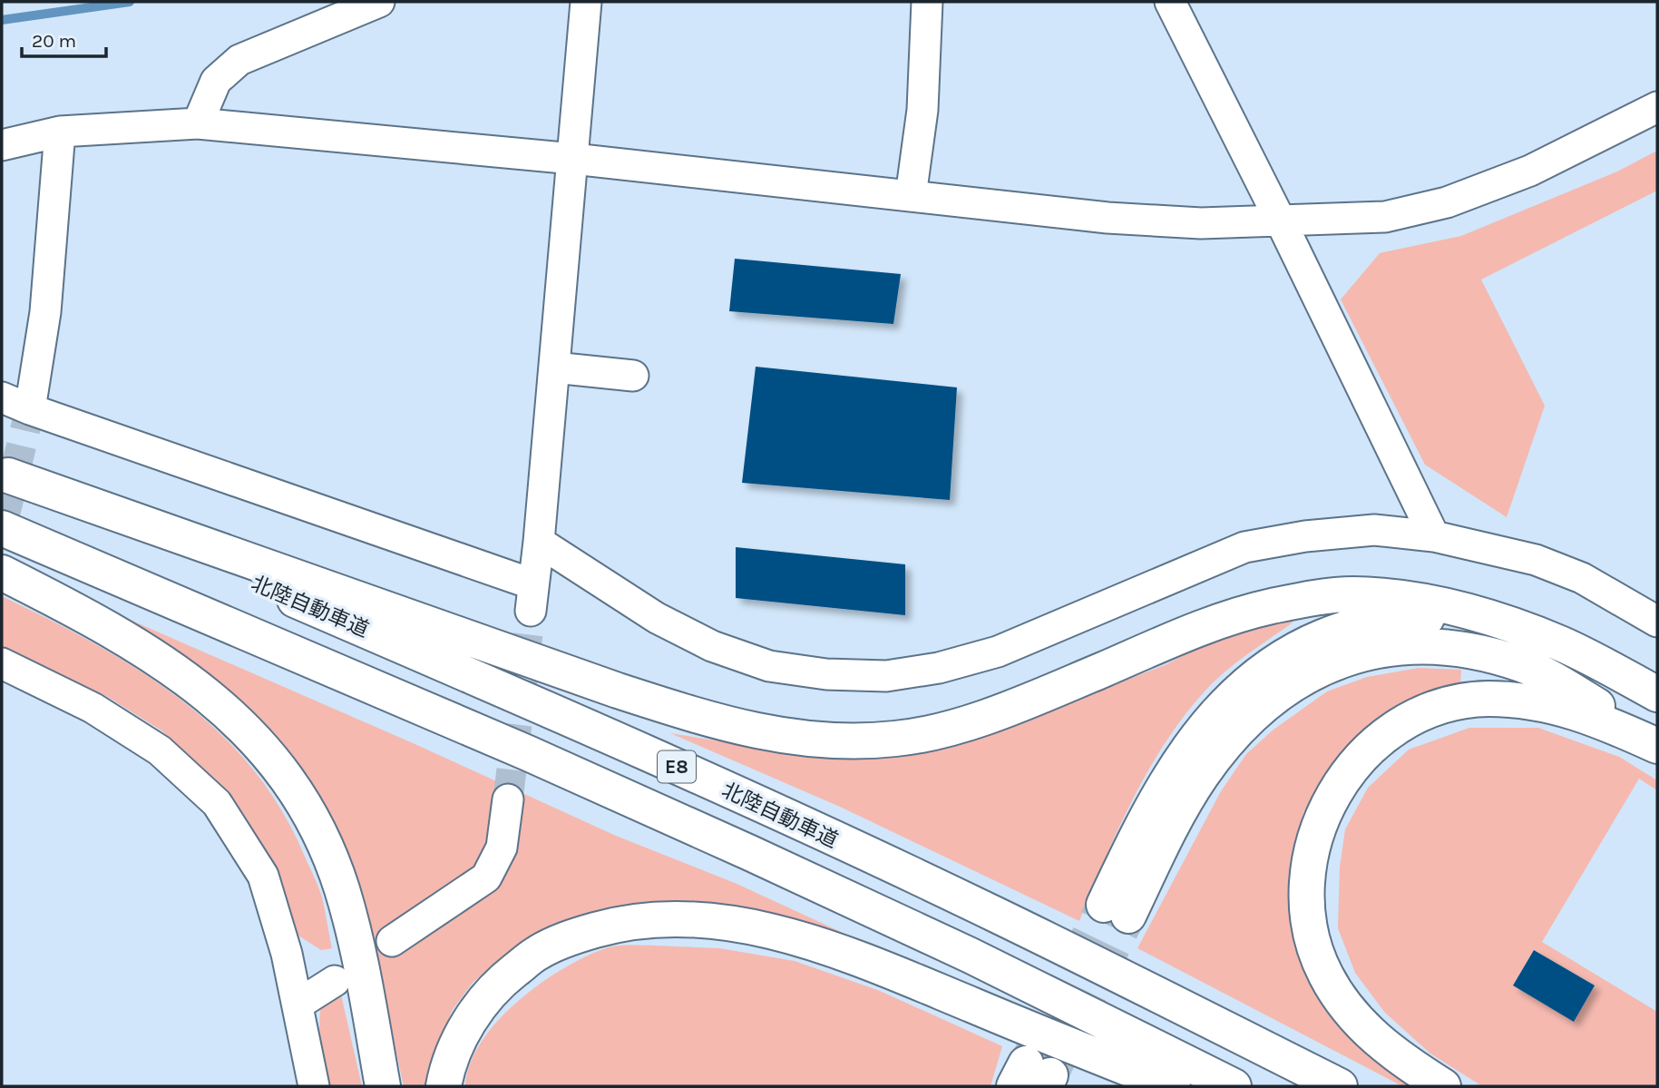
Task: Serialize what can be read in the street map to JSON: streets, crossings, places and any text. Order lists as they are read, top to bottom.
{
  "streets": {
    "highway": ["北陸自動車道", "E8"]
  },
  "scale_bar": "20 m"
}
